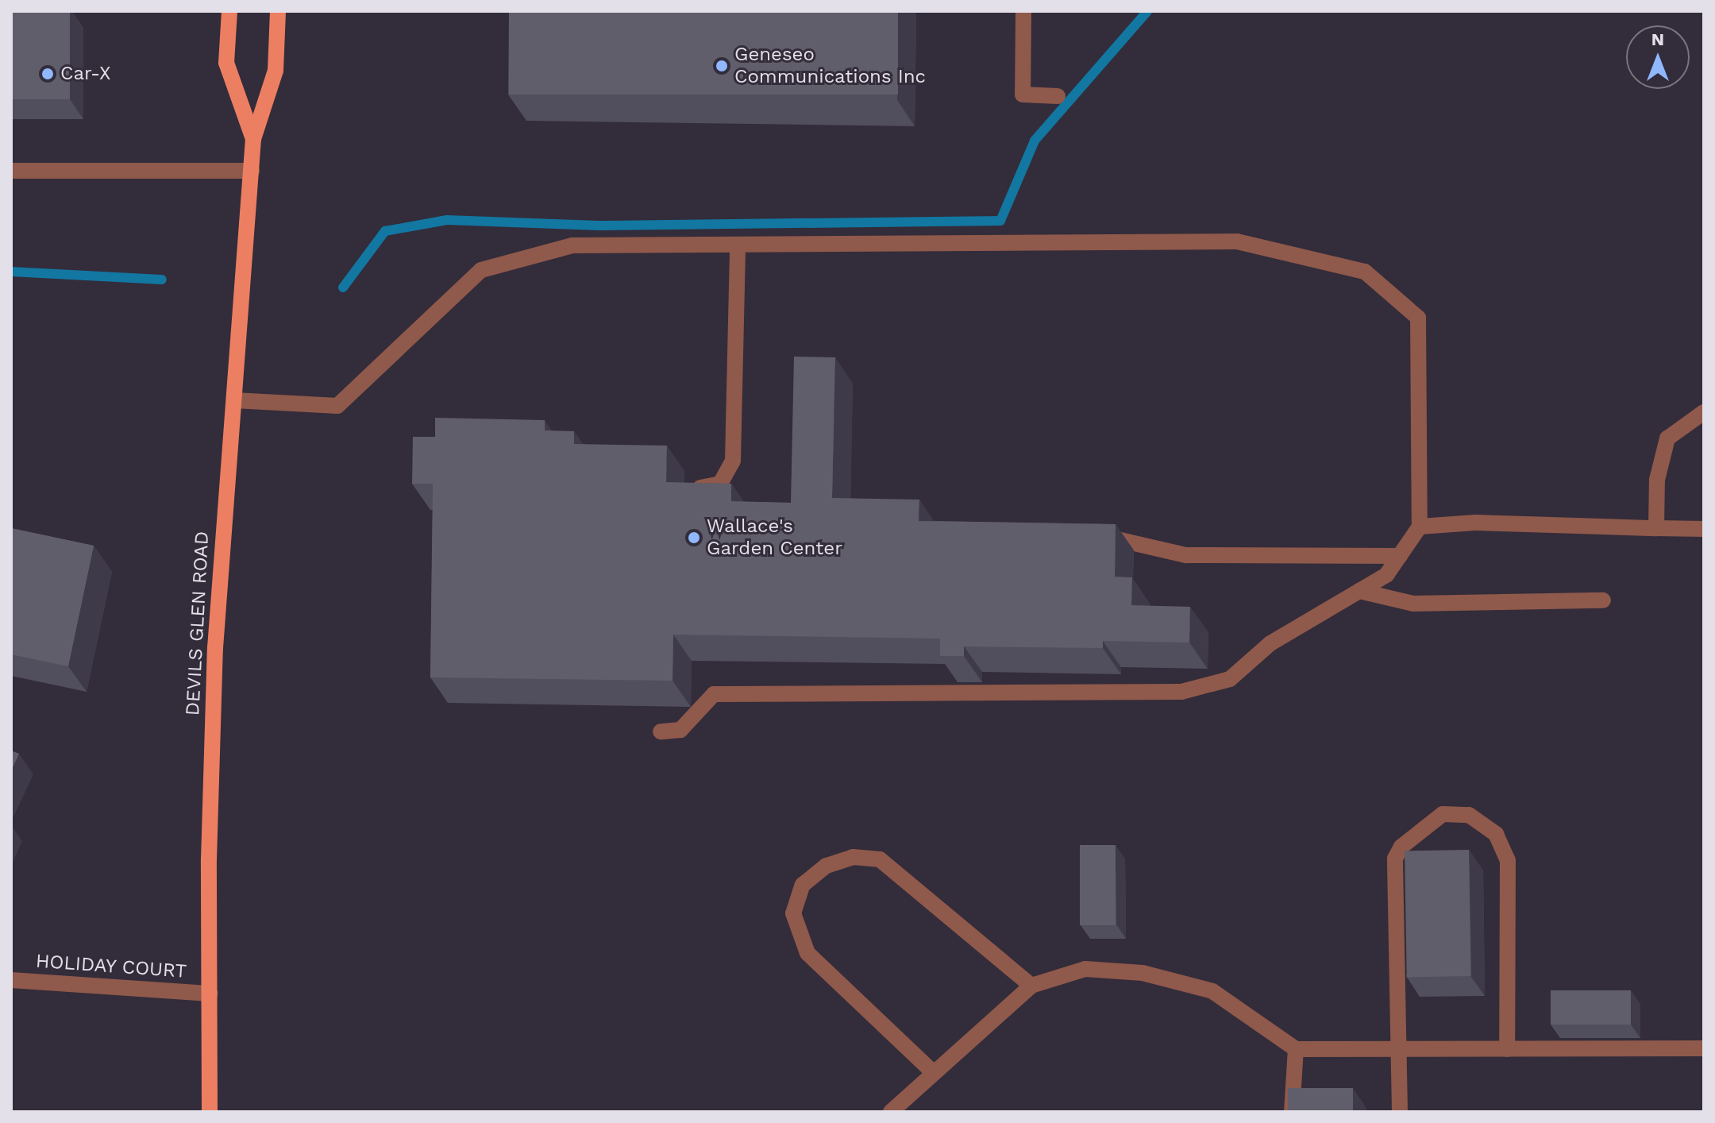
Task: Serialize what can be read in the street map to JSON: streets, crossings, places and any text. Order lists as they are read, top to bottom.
{
  "streets": {
    "main road": ["DEVILS GLEN ROAD"],
    "street": ["HOLIDAY COURT"]
  },
  "crossings": [
    ["DEVILS GLEN ROAD", "HOLIDAY COURT"]
  ],
  "places": ["Geneseo Communications Inc", "Car-X", "Wallace's Garden Center"],
  "north": "top"
}
